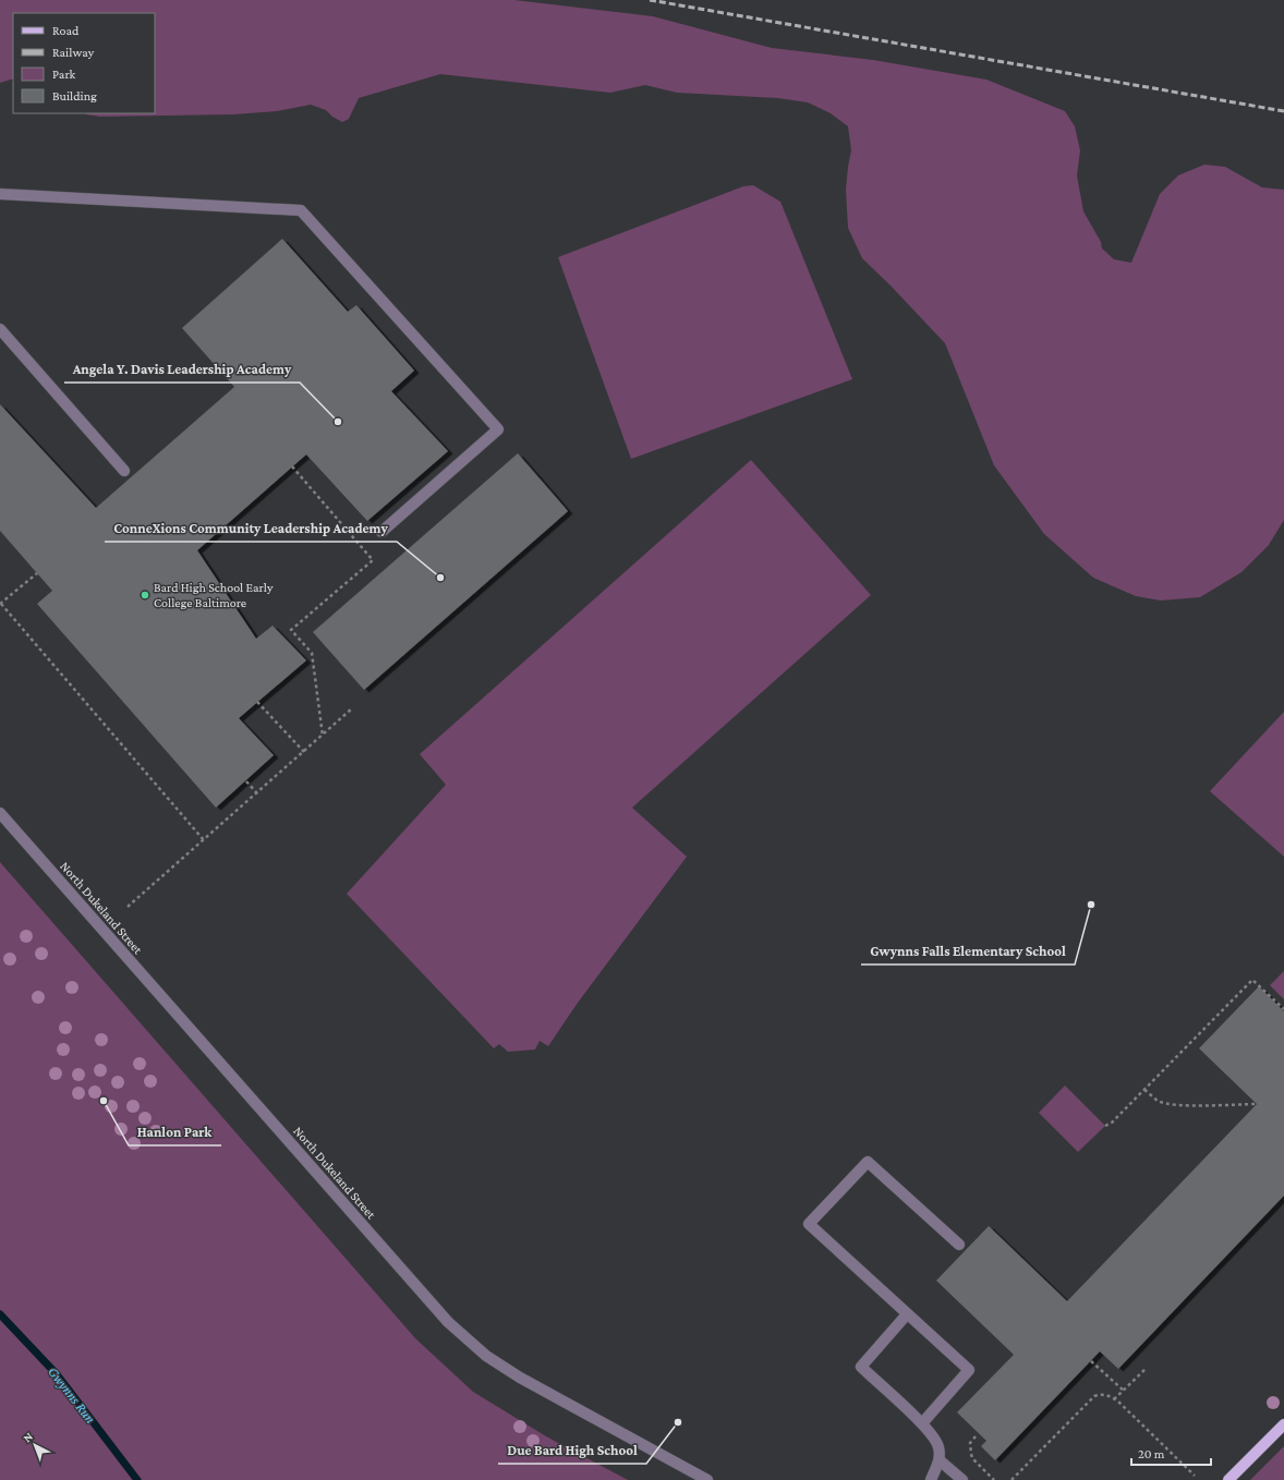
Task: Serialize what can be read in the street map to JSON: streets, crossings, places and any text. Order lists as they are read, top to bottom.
{
  "streets": {
    "street": ["North Dukeland Street"]
  },
  "water": ["Gwynns Run"],
  "places": [
    "Angela Y. Davis Leadership Academy",
    "ConneXions Community Leadership Academy",
    "Bard High School Early College Baltimore",
    "Gwynns Falls Elementary School",
    "Hanlon Park",
    "Due Bard High School"
  ],
  "legend": [
    "Road",
    "Railway",
    "Park",
    "Building"
  ],
  "scale_bar": "20 m",
  "north": "top left"
}
